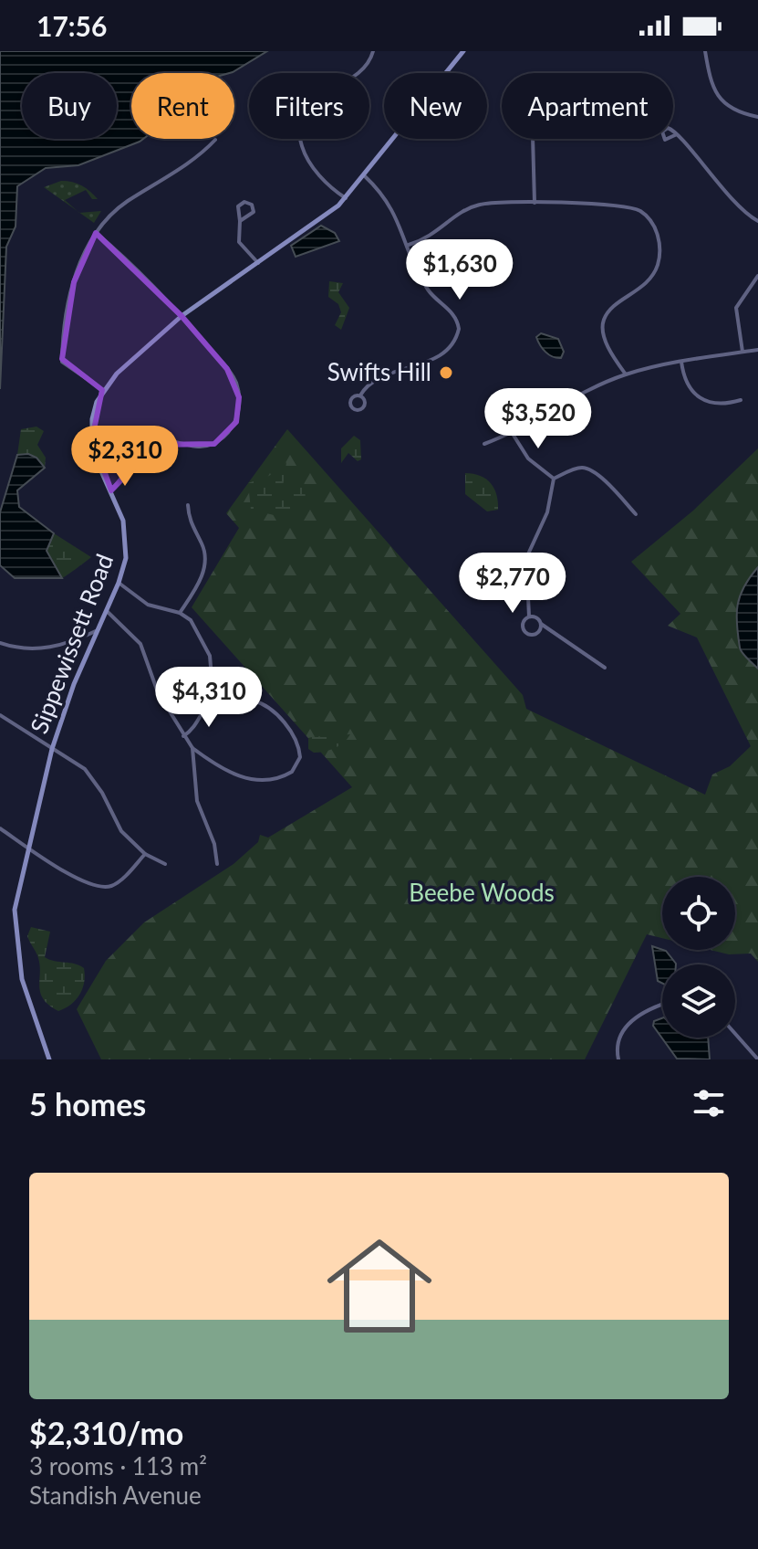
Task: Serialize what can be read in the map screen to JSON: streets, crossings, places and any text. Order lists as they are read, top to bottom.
{
  "streets": {
    "main road": ["Sippewissett Road"]
  },
  "parks": ["Beebe Woods"],
  "places": ["Swifts Hill"],
  "page": {
    "status": "17:56",
    "chip": [
      "Buy",
      "Rent",
      "Filters",
      "New",
      "Apartment"
    ],
    "price": [
      "$1,630",
      "$3,520",
      "$2,310",
      "$2,770",
      "$4,310"
    ],
    "heading": "5 homes",
    "list": [
      {
        "name": "$2,310/mo",
        "note": "3 rooms · 113 m² · Standish Avenue"
      }
    ]
  }
}
